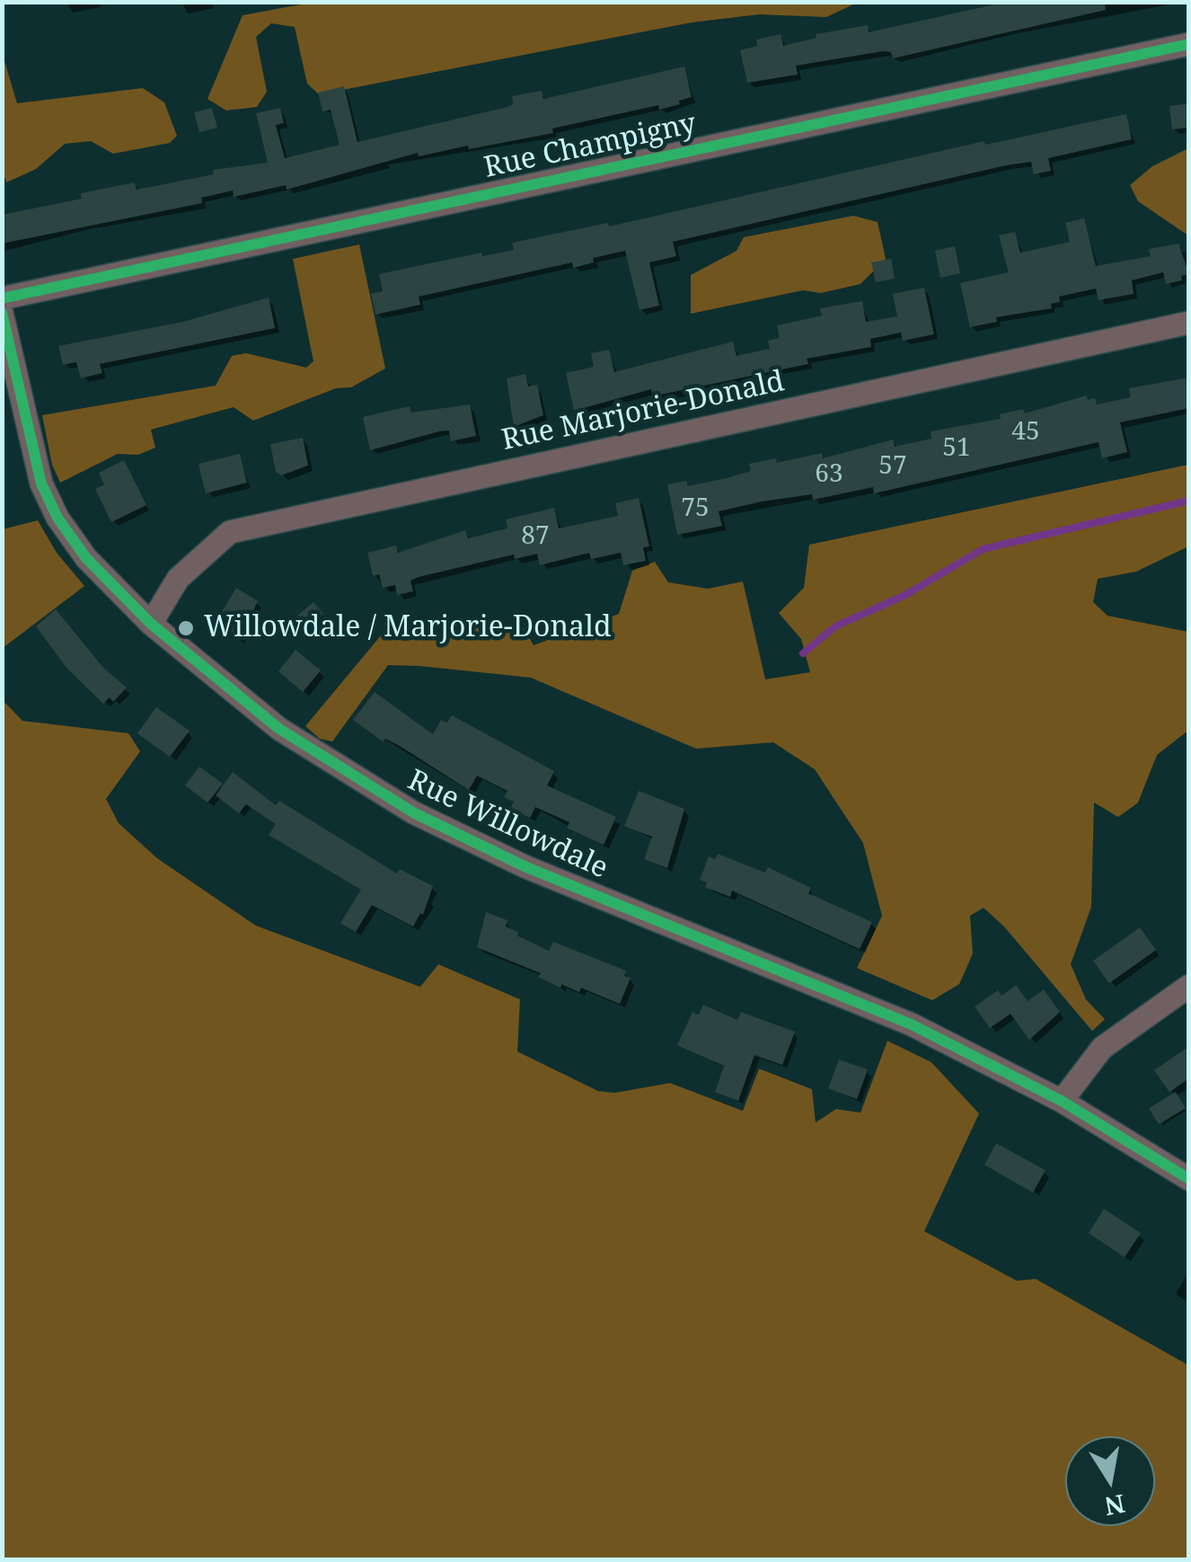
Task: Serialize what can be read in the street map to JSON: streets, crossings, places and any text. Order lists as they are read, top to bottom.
{
  "streets": {
    "street": ["Rue Champigny", "Rue Marjorie-Donald", "Rue Willowdale"]
  },
  "crossings": [
    ["Rue Marjorie-Donald", "Rue Willowdale"]
  ],
  "places": ["Willowdale / Marjorie-Donald"],
  "house_numbers": [
    "45",
    "51",
    "57",
    "63",
    "75",
    "87"
  ],
  "north": "bottom"
}
